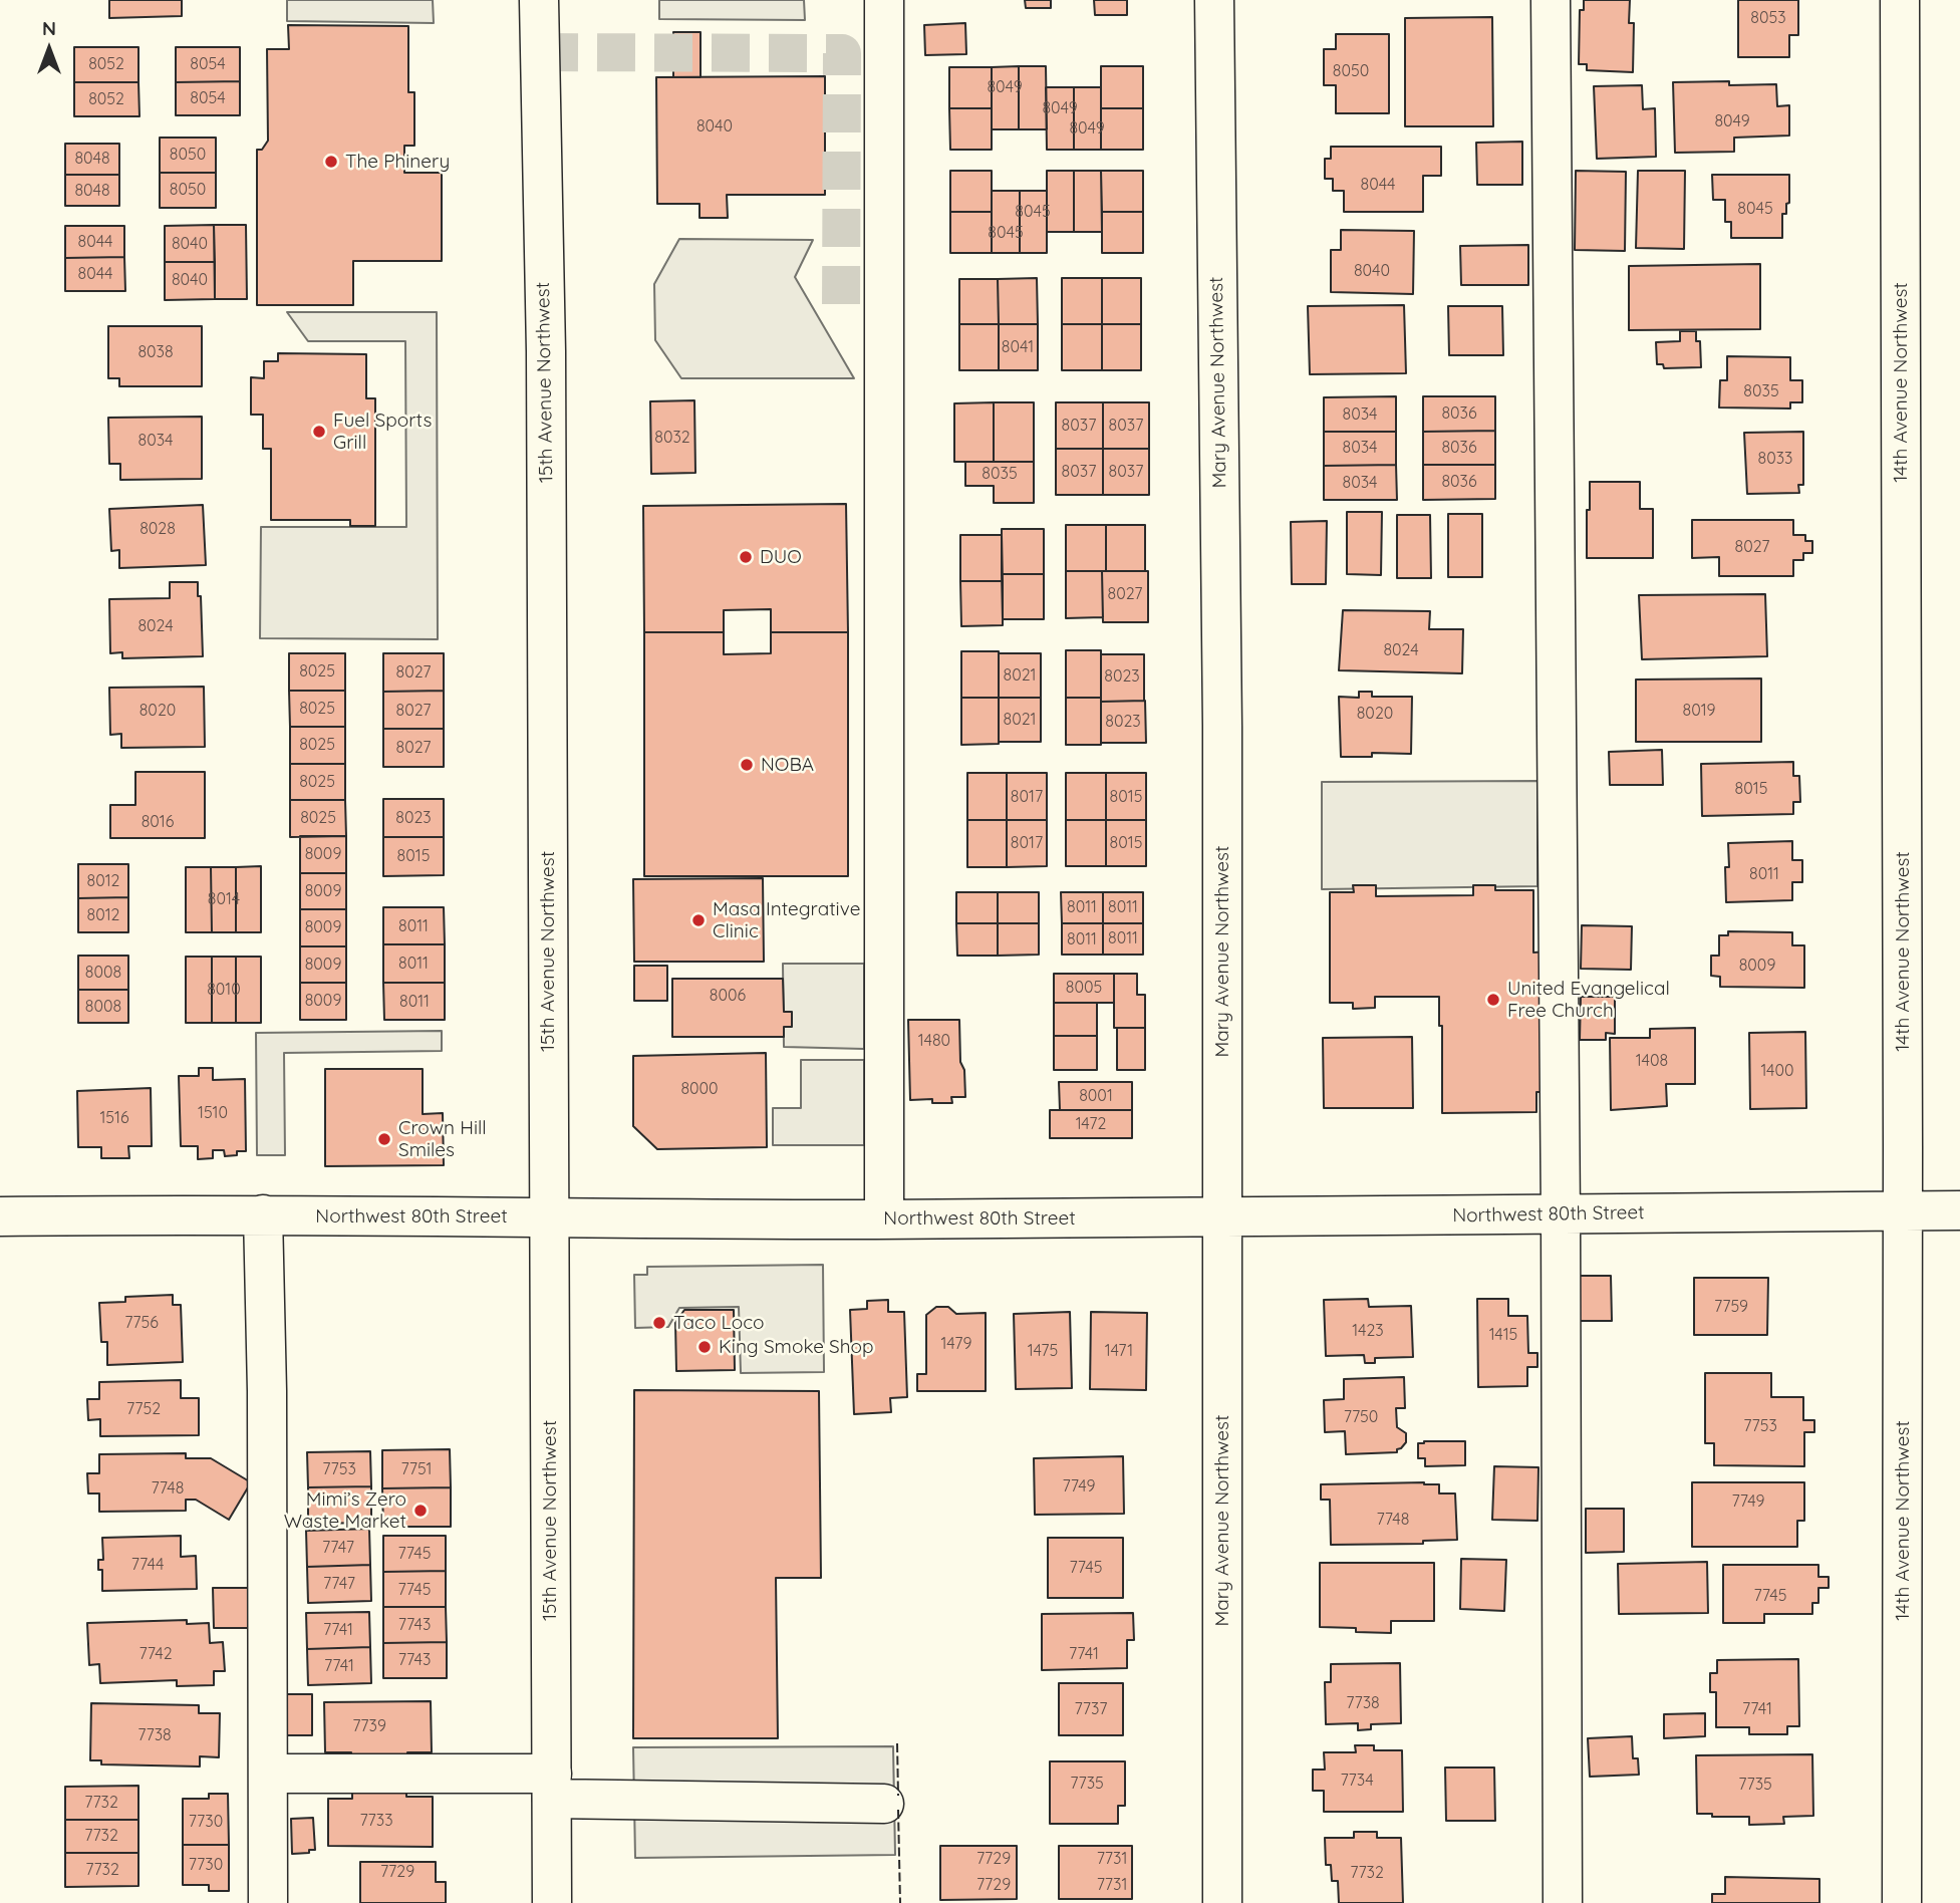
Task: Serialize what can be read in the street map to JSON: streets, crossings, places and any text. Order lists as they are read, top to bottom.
{
  "streets": {
    "street": [
      "15th Avenue Northwest",
      "Mary Avenue Northwest",
      "14th Avenue Northwest",
      "Northwest 80th Street"
    ]
  },
  "crossings": [
    ["15th Avenue Northwest", "Northwest 80th Street"],
    ["Mary Avenue Northwest", "Northwest 80th Street"],
    ["14th Avenue Northwest", "Northwest 80th Street"]
  ],
  "places": [
    "The Phinery",
    "Fuel Sports Grill",
    "DUO",
    "NOBA",
    "Masa Integrative Clinic",
    "United Evangelical Free Church",
    "Crown Hill Smiles",
    "Taco Loco",
    "King Smoke Shop",
    "Mimi’s Zero Waste Market"
  ],
  "house_numbers": [
    "8053",
    "8052",
    "8054",
    "8050",
    "8049",
    "8054",
    "8052",
    "8049",
    "8049",
    "8040",
    "8049",
    "8050",
    "8048",
    "8044",
    "8050",
    "8048",
    "8045",
    "8045",
    "8045",
    "8044",
    "8040",
    "8040",
    "8044",
    "8040",
    "8041",
    "8038",
    "8035",
    "8036",
    "8034",
    "8037",
    "8037",
    "8032",
    "8034",
    "8034",
    "8036",
    "8033",
    "8037",
    "8037",
    "8035",
    "8036",
    "8034",
    "8028",
    "8027",
    "8027",
    "8024",
    "8024",
    "8025",
    "8027",
    "8021",
    "8023",
    "8025",
    "8020",
    "8027",
    "8019",
    "8020",
    "8021",
    "8023",
    "8025",
    "8027",
    "8025",
    "8015",
    "8017",
    "8015",
    "8025",
    "8023",
    "8016",
    "8017",
    "8015",
    "8009",
    "8015",
    "8011",
    "8012",
    "8009",
    "8014",
    "8011",
    "8011",
    "8012",
    "8011",
    "8009",
    "8011",
    "8011",
    "8011",
    "8009",
    "8009",
    "8008",
    "8005",
    "8010",
    "8006",
    "8009",
    "8011",
    "8008",
    "1480",
    "1408",
    "1400",
    "8000",
    "8001",
    "1510",
    "1516",
    "1472",
    "7759",
    "7756",
    "1423",
    "1415",
    "1479",
    "1475",
    "1471",
    "7752",
    "7750",
    "7753",
    "7753",
    "7751",
    "7749",
    "7748",
    "7749",
    "7748",
    "7747",
    "7745",
    "7744",
    "7745",
    "7747",
    "7745",
    "7745",
    "7743",
    "7741",
    "7742",
    "7741",
    "7743",
    "7741",
    "7738",
    "7737",
    "7741",
    "7739",
    "7738",
    "7734",
    "7735",
    "7735",
    "7732",
    "7733",
    "7730",
    "7732",
    "7729",
    "7731",
    "7730",
    "7732",
    "7729",
    "7732",
    "7729",
    "7731"
  ],
  "north": "top"
}
